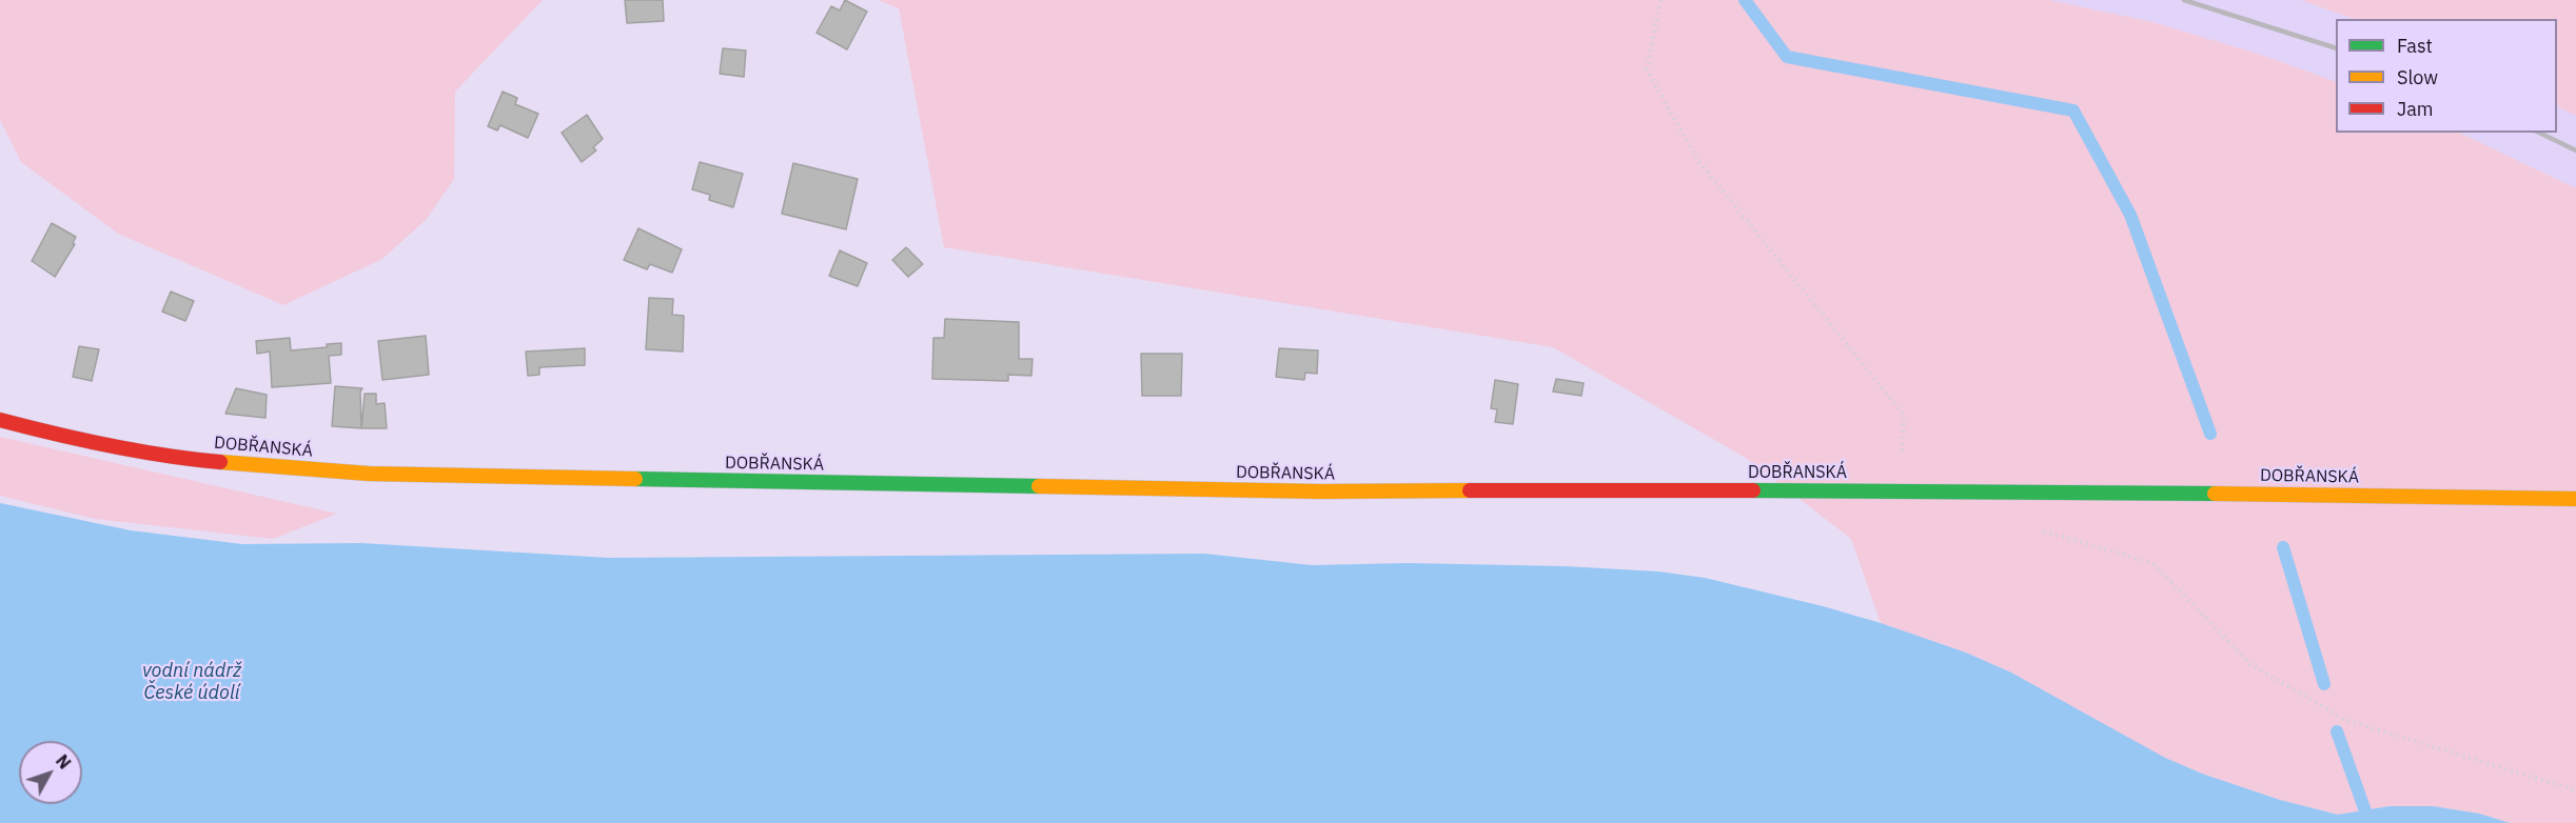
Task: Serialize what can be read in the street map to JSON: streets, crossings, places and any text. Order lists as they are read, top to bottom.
{
  "streets": {
    "street": ["DOBŘANSKÁ"]
  },
  "water": ["vodní nádrž České údolí"],
  "legend": ["Fast", "Slow", "Jam"],
  "north": "top right"
}
